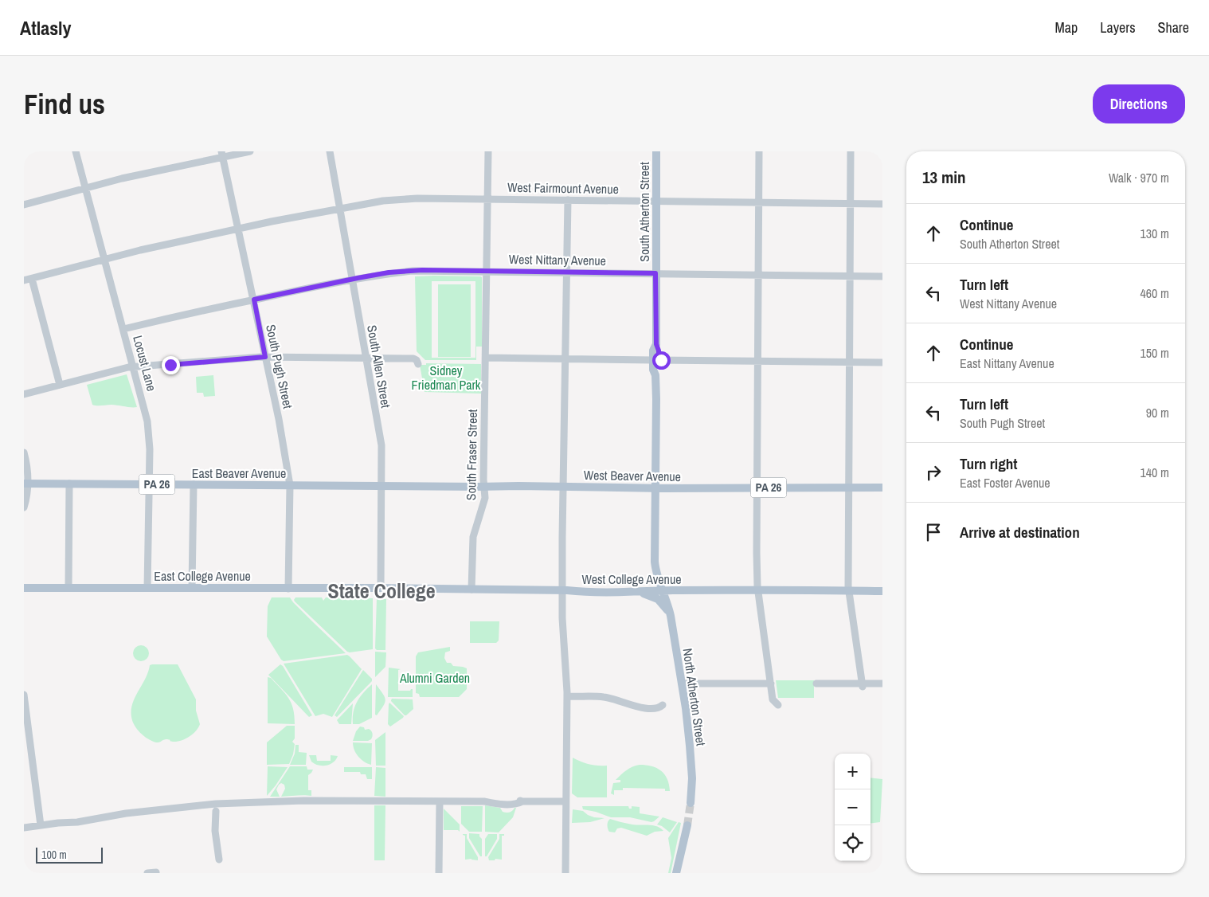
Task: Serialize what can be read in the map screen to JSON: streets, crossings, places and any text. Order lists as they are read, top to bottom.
{
  "streets": {
    "main road": [
      "South Atherton Street",
      "East Beaver Avenue",
      "West Beaver Avenue",
      "PA 26",
      "East College Avenue",
      "West College Avenue",
      "North Atherton Street"
    ],
    "street": [
      "West Fairmount Avenue",
      "West Nittany Avenue",
      "Locust Lane",
      "South Pugh Street",
      "South Allen Street",
      "South Fraser Street"
    ]
  },
  "crossings": [
    ["West Fairmount Avenue", "South Atherton Street"],
    ["West Fairmount Avenue", "Locust Lane"],
    ["West Fairmount Avenue", "South Pugh Street"],
    ["West Fairmount Avenue", "South Allen Street"],
    ["West Fairmount Avenue", "South Fraser Street"],
    ["South Atherton Street", "West Nittany Avenue"],
    ["South Atherton Street", "West Beaver Avenue"],
    ["South Atherton Street", "West College Avenue"],
    ["South Atherton Street", "North Atherton Street"],
    ["West Nittany Avenue", "Locust Lane"],
    ["West Nittany Avenue", "South Pugh Street"],
    ["West Nittany Avenue", "South Allen Street"],
    ["West Nittany Avenue", "South Fraser Street"],
    ["Locust Lane", "East Beaver Avenue"],
    ["Locust Lane", "East College Avenue"],
    ["South Pugh Street", "East Beaver Avenue"],
    ["South Pugh Street", "East College Avenue"],
    ["South Allen Street", "East Beaver Avenue"],
    ["South Allen Street", "West Beaver Avenue"],
    ["South Allen Street", "East College Avenue"],
    ["South Allen Street", "West College Avenue"],
    ["South Fraser Street", "West Beaver Avenue"],
    ["South Fraser Street", "West College Avenue"],
    ["East Beaver Avenue", "West Beaver Avenue"],
    ["East College Avenue", "West College Avenue"],
    ["West College Avenue", "North Atherton Street"]
  ],
  "districts": ["State College"],
  "parks": ["Sidney Friedman Park", "Alumni Garden"],
  "scale_bar": "100 m",
  "page": {
    "header": "Atlasly",
    "nav": ["Map", "Layers", "Share"],
    "buttons": "Directions",
    "title": "Find us",
    "heading": ["13 min", "Walk · 970 m"],
    "list": [
      ["Continue", "South Atherton Street", "130 m"],
      ["Turn left", "West Nittany Avenue", "460 m"],
      ["Continue", "East Nittany Avenue", "150 m"],
      ["Turn left", "South Pugh Street", "90 m"],
      ["Turn right", "East Foster Avenue", "140 m"],
      "Arrive at destination"
    ],
    "map_buttons": ["+", "−"],
    "scale": "100 m"
  }
}
